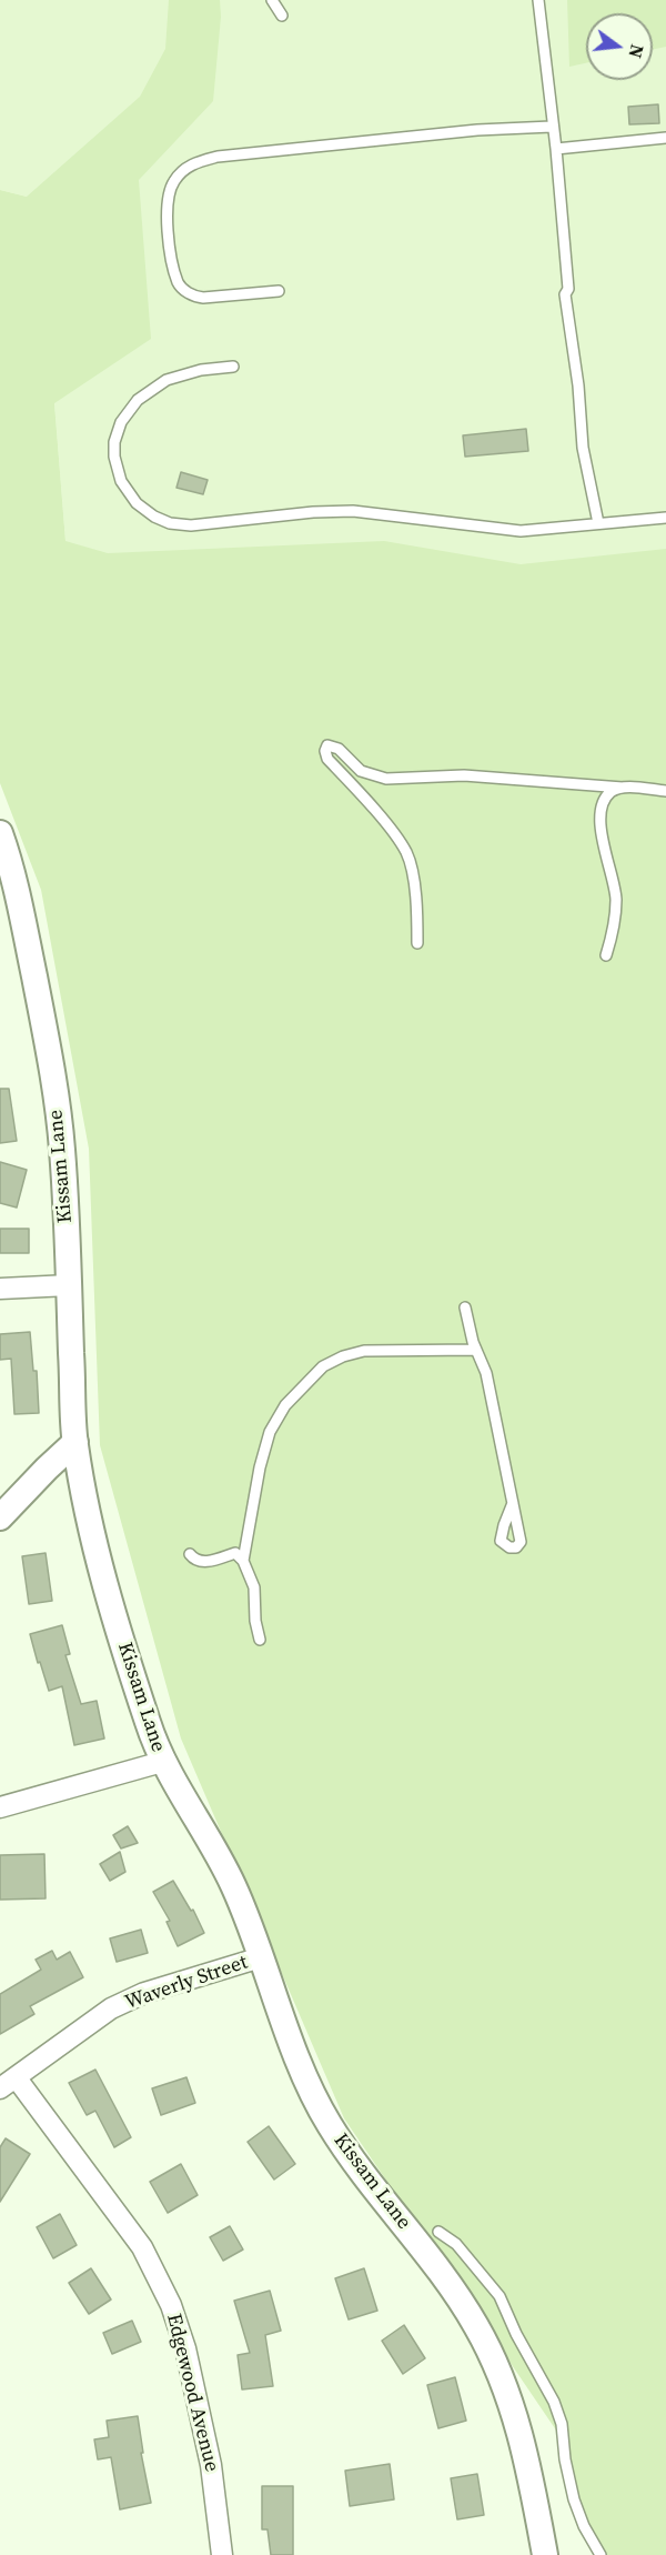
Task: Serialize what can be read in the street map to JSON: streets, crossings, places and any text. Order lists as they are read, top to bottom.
{
  "streets": {
    "street": ["Kissam Lane", "Waverly Street", "Edgewood Avenue"]
  },
  "crossings": [
    ["Kissam Lane", "Waverly Street"],
    ["Waverly Street", "Edgewood Avenue"]
  ],
  "north": "right"
}
